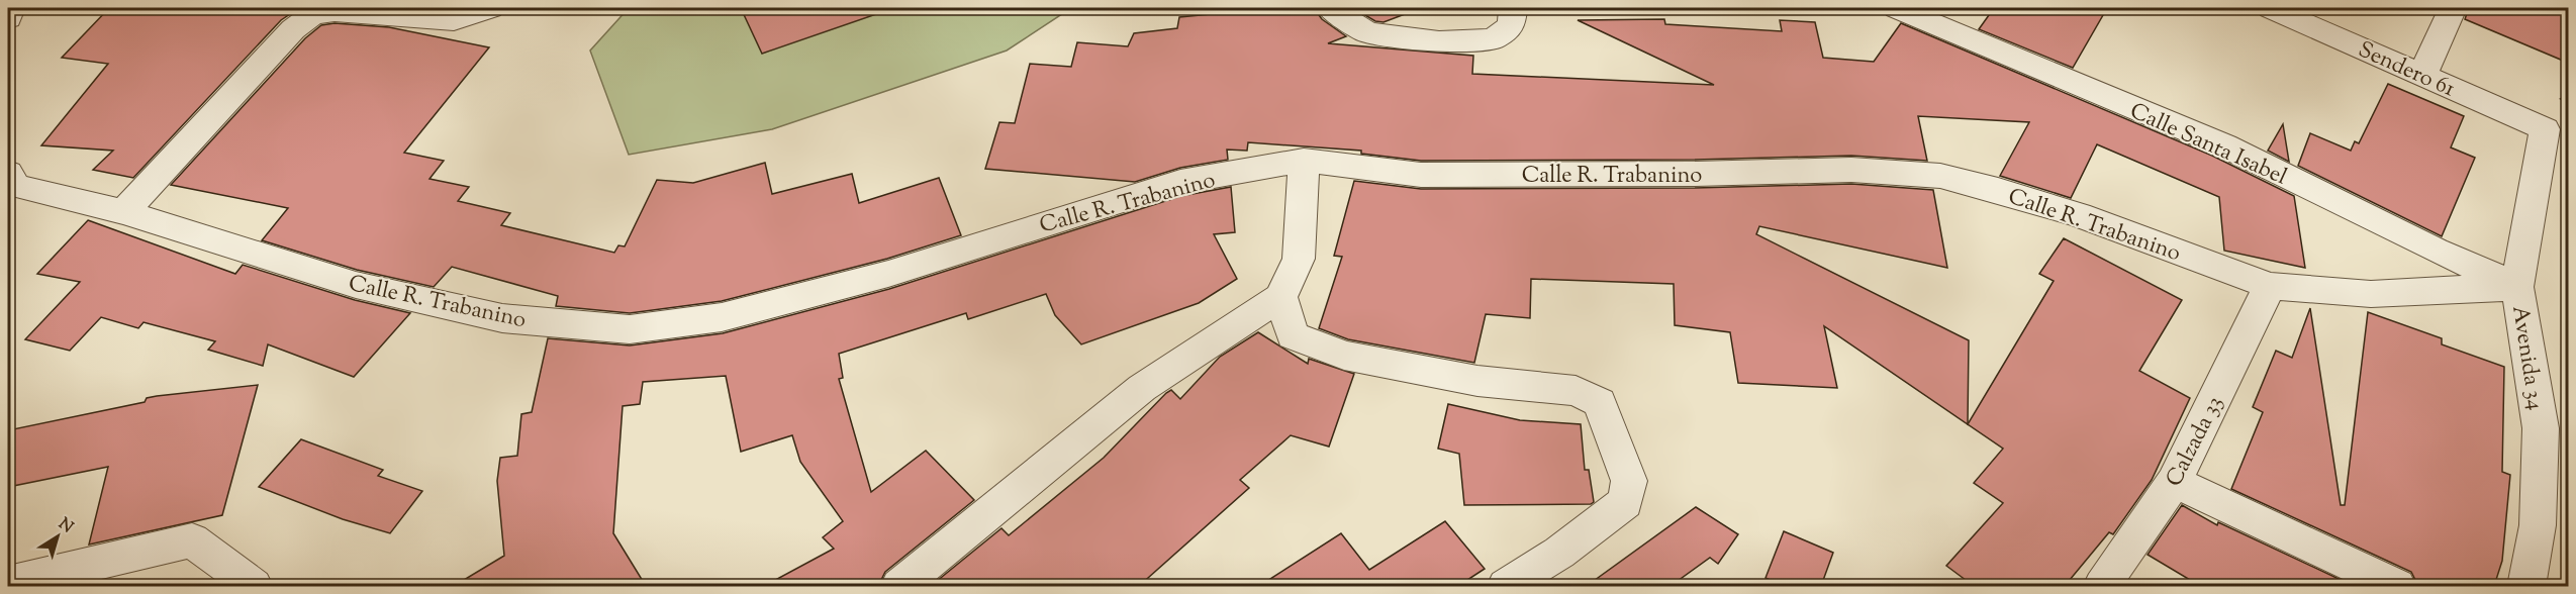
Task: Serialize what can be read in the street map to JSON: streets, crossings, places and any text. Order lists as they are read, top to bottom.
{
  "streets": {
    "street": [
      "Sendero 61",
      "Calle Santa Isabel",
      "Calle R. Trabanino",
      "Avenida 34",
      "Calzada 33"
    ]
  },
  "crossings": [
    ["Sendero 61", "Avenida 34"],
    ["Calle Santa Isabel", "Calle R. Trabanino"],
    ["Calle Santa Isabel", "Avenida 34"],
    ["Calle R. Trabanino", "Avenida 34"],
    ["Calle R. Trabanino", "Calzada 33"]
  ],
  "north": "top right"
}
